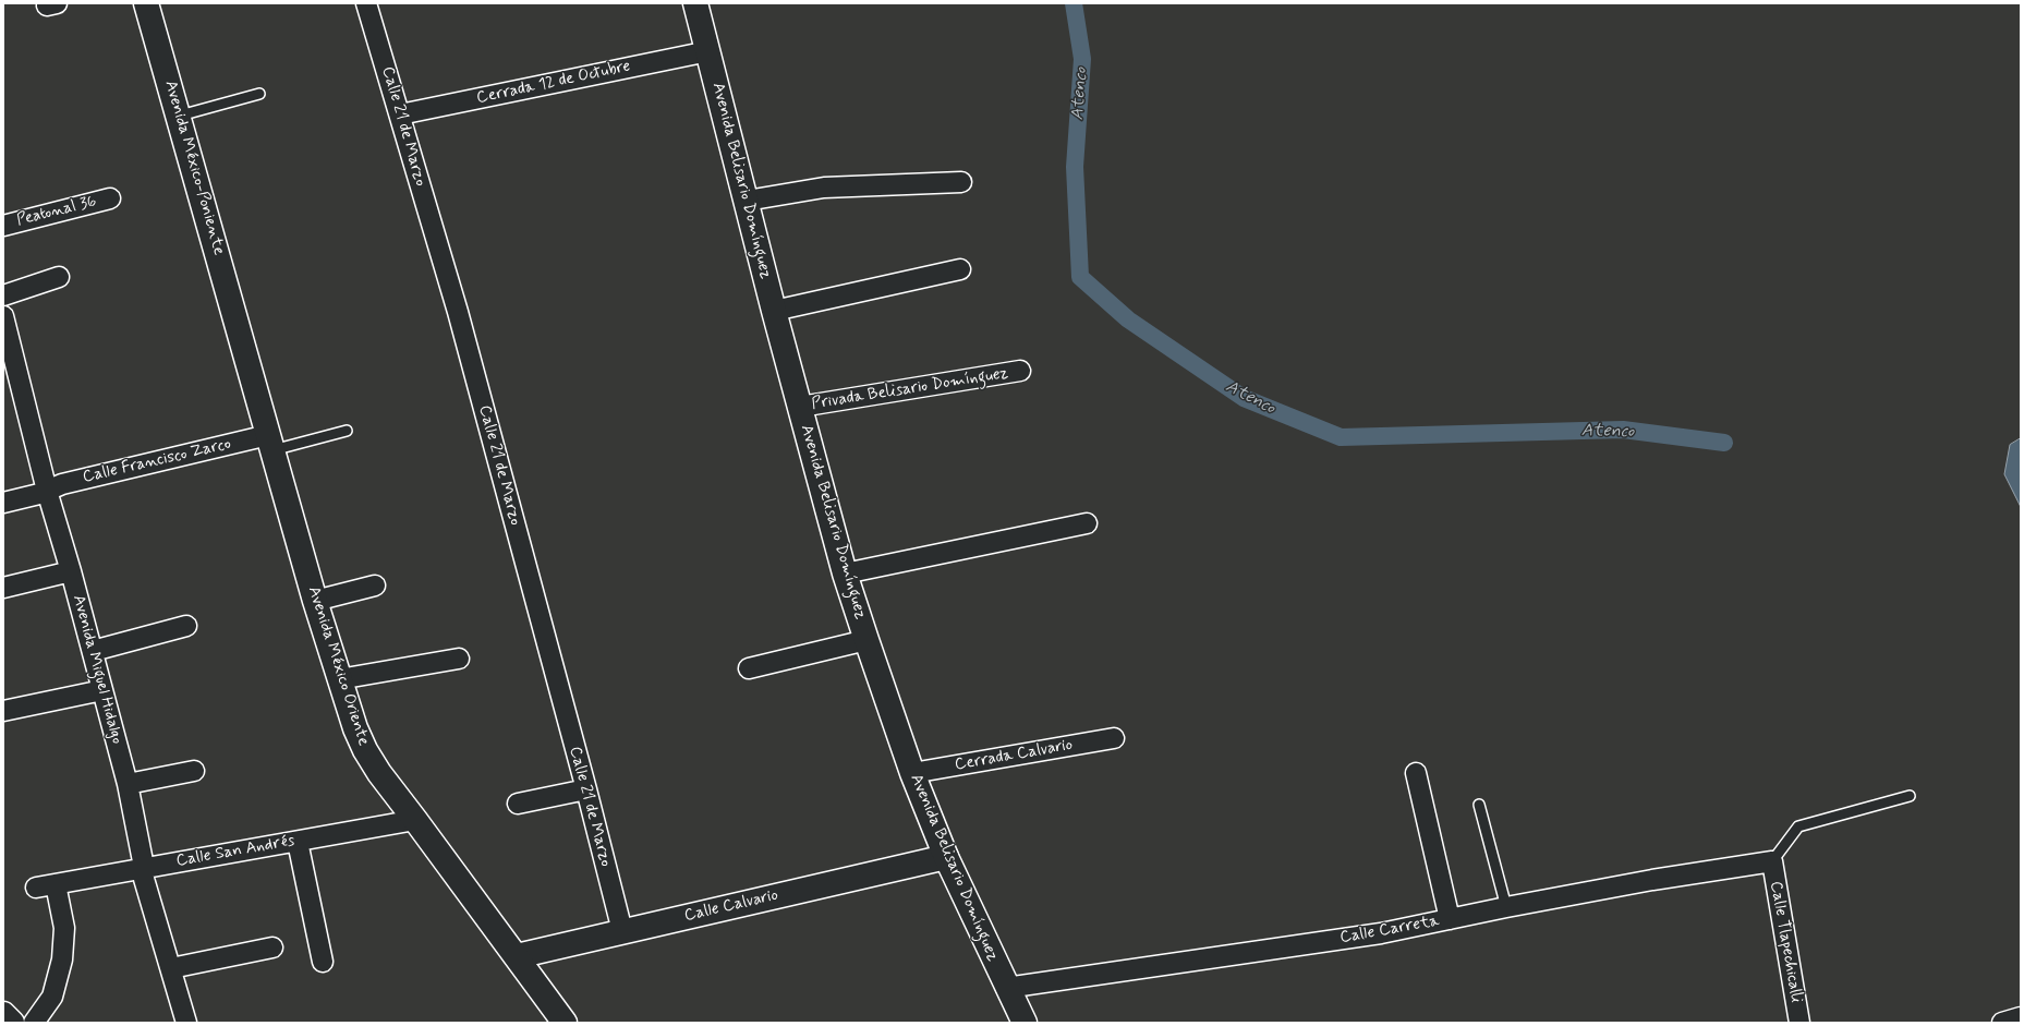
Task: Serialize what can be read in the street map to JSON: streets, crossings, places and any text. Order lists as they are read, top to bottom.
{
  "streets": {
    "main road": [
      "Avenida México-Poniente",
      "Avenida Belisario Domínguez",
      "Avenida México Oriente",
      "Calle Calvario"
    ],
    "street": [
      "Cerrada 12 de Octubre",
      "Calle 21 de Marzo",
      "Peatonal 36",
      "Privada Belisario Domínguez",
      "Calle Francisco Zarco",
      "Avenida Miguel Hidalgo",
      "Cerrada Calvario",
      "Calle San Andrés",
      "Calle Carreta",
      "Calle Tlapechicalli"
    ]
  },
  "crossings": [
    ["Cerrada 12 de Octubre", "Calle 21 de Marzo"],
    ["Cerrada 12 de Octubre", "Avenida Belisario Domínguez"],
    ["Calle 21 de Marzo", "Calle Calvario"],
    ["Avenida México-Poniente", "Avenida México Oriente"],
    ["Avenida Belisario Domínguez", "Privada Belisario Domínguez"],
    ["Avenida Belisario Domínguez", "Cerrada Calvario"],
    ["Avenida Belisario Domínguez", "Calle Calvario"],
    ["Avenida Belisario Domínguez", "Calle Carreta"],
    ["Calle Francisco Zarco", "Avenida México Oriente"],
    ["Calle Francisco Zarco", "Avenida Miguel Hidalgo"],
    ["Avenida México Oriente", "Calle San Andrés"],
    ["Avenida México Oriente", "Calle Calvario"],
    ["Avenida Miguel Hidalgo", "Calle San Andrés"],
    ["Calle Carreta", "Calle Tlapechicalli"]
  ],
  "water": ["Atenco"]
}
